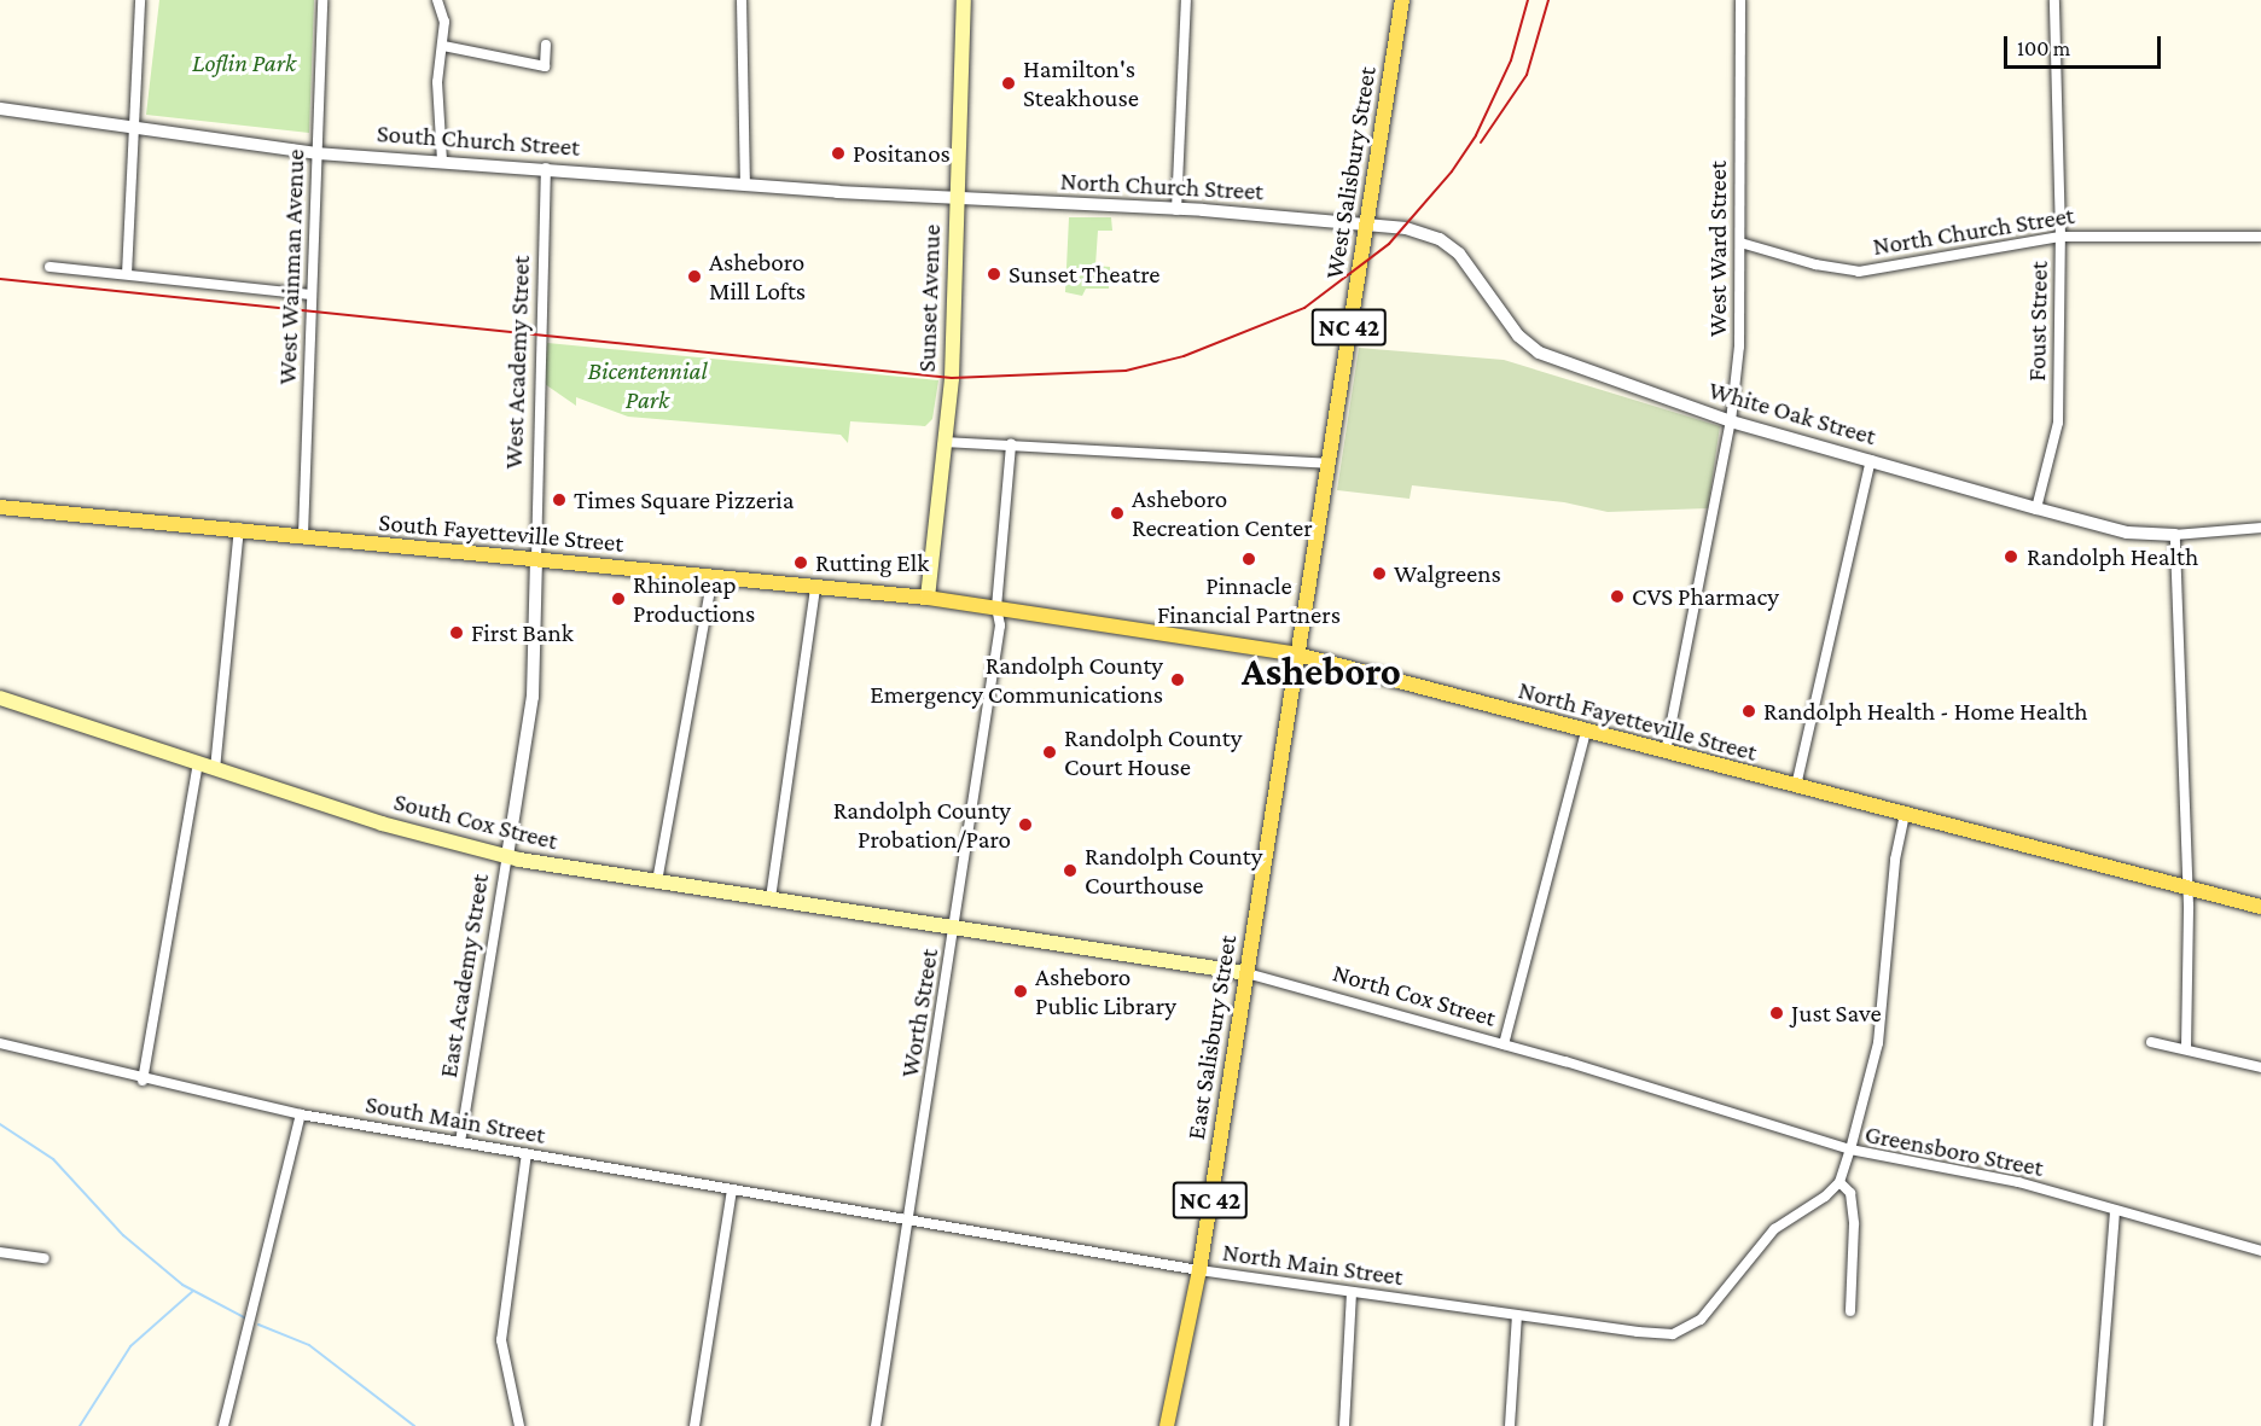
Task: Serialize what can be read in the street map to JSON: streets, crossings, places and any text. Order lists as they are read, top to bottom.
{
  "streets": {
    "main road": [
      "West Salisbury Street",
      "Sunset Avenue",
      "NC 42",
      "South Fayetteville Street",
      "North Fayetteville Street",
      "South Cox Street",
      "North Cox Street",
      "East Salisbury Street"
    ],
    "street": [
      "South Church Street",
      "North Church Street",
      "West Ward Street",
      "West Wainman Avenue",
      "Foust Street",
      "West Academy Street",
      "White Oak Street",
      "East Academy Street",
      "Worth Street",
      "South Main Street",
      "Greensboro Street",
      "North Main Street"
    ]
  },
  "crossings": [
    ["South Church Street", "North Church Street"],
    ["South Church Street", "West Wainman Avenue"],
    ["South Church Street", "Sunset Avenue"],
    ["South Church Street", "West Academy Street"],
    ["West Salisbury Street", "North Church Street"],
    ["West Salisbury Street", "White Oak Street"],
    ["West Salisbury Street", "North Fayetteville Street"],
    ["West Salisbury Street", "East Salisbury Street"],
    ["North Church Street", "West Ward Street"],
    ["North Church Street", "Sunset Avenue"],
    ["North Church Street", "Foust Street"],
    ["North Church Street", "White Oak Street"],
    ["West Ward Street", "White Oak Street"],
    ["West Ward Street", "North Fayetteville Street"],
    ["West Wainman Avenue", "South Fayetteville Street"],
    ["Sunset Avenue", "South Fayetteville Street"],
    ["Foust Street", "White Oak Street"],
    ["West Academy Street", "South Fayetteville Street"],
    ["West Academy Street", "East Academy Street"],
    ["South Fayetteville Street", "North Fayetteville Street"],
    ["South Fayetteville Street", "East Academy Street"],
    ["South Fayetteville Street", "Worth Street"],
    ["North Fayetteville Street", "Worth Street"],
    ["North Fayetteville Street", "East Salisbury Street"],
    ["South Cox Street", "East Academy Street"],
    ["South Cox Street", "North Cox Street"],
    ["South Cox Street", "Worth Street"],
    ["East Academy Street", "South Main Street"],
    ["North Cox Street", "Worth Street"],
    ["North Cox Street", "East Salisbury Street"],
    ["North Cox Street", "Greensboro Street"],
    ["Worth Street", "South Main Street"],
    ["Worth Street", "North Main Street"],
    ["East Salisbury Street", "North Main Street"],
    ["South Main Street", "North Main Street"],
    ["Greensboro Street", "North Main Street"]
  ],
  "districts": ["Asheboro"],
  "parks": ["Loflin Park", "Bicentennial Park"],
  "places": [
    "Hamilton's Steakhouse",
    "Positanos",
    "Sunset Theatre",
    "Asheboro Mill Lofts",
    "Times Square Pizzeria",
    "Asheboro Recreation Center",
    "Randolph Health",
    "Pinnacle Financial Partners",
    "Rutting Elk",
    "Walgreens",
    "CVS Pharmacy",
    "Rhinoleap Productions",
    "First Bank",
    "Randolph County Emergency Communications",
    "Randolph Health - Home Health",
    "Randolph County Court House",
    "Randolph County Probation/Paro",
    "Randolph County Courthouse",
    "Asheboro Public Library",
    "Just Save"
  ],
  "scale_bar": "100 m"
}
